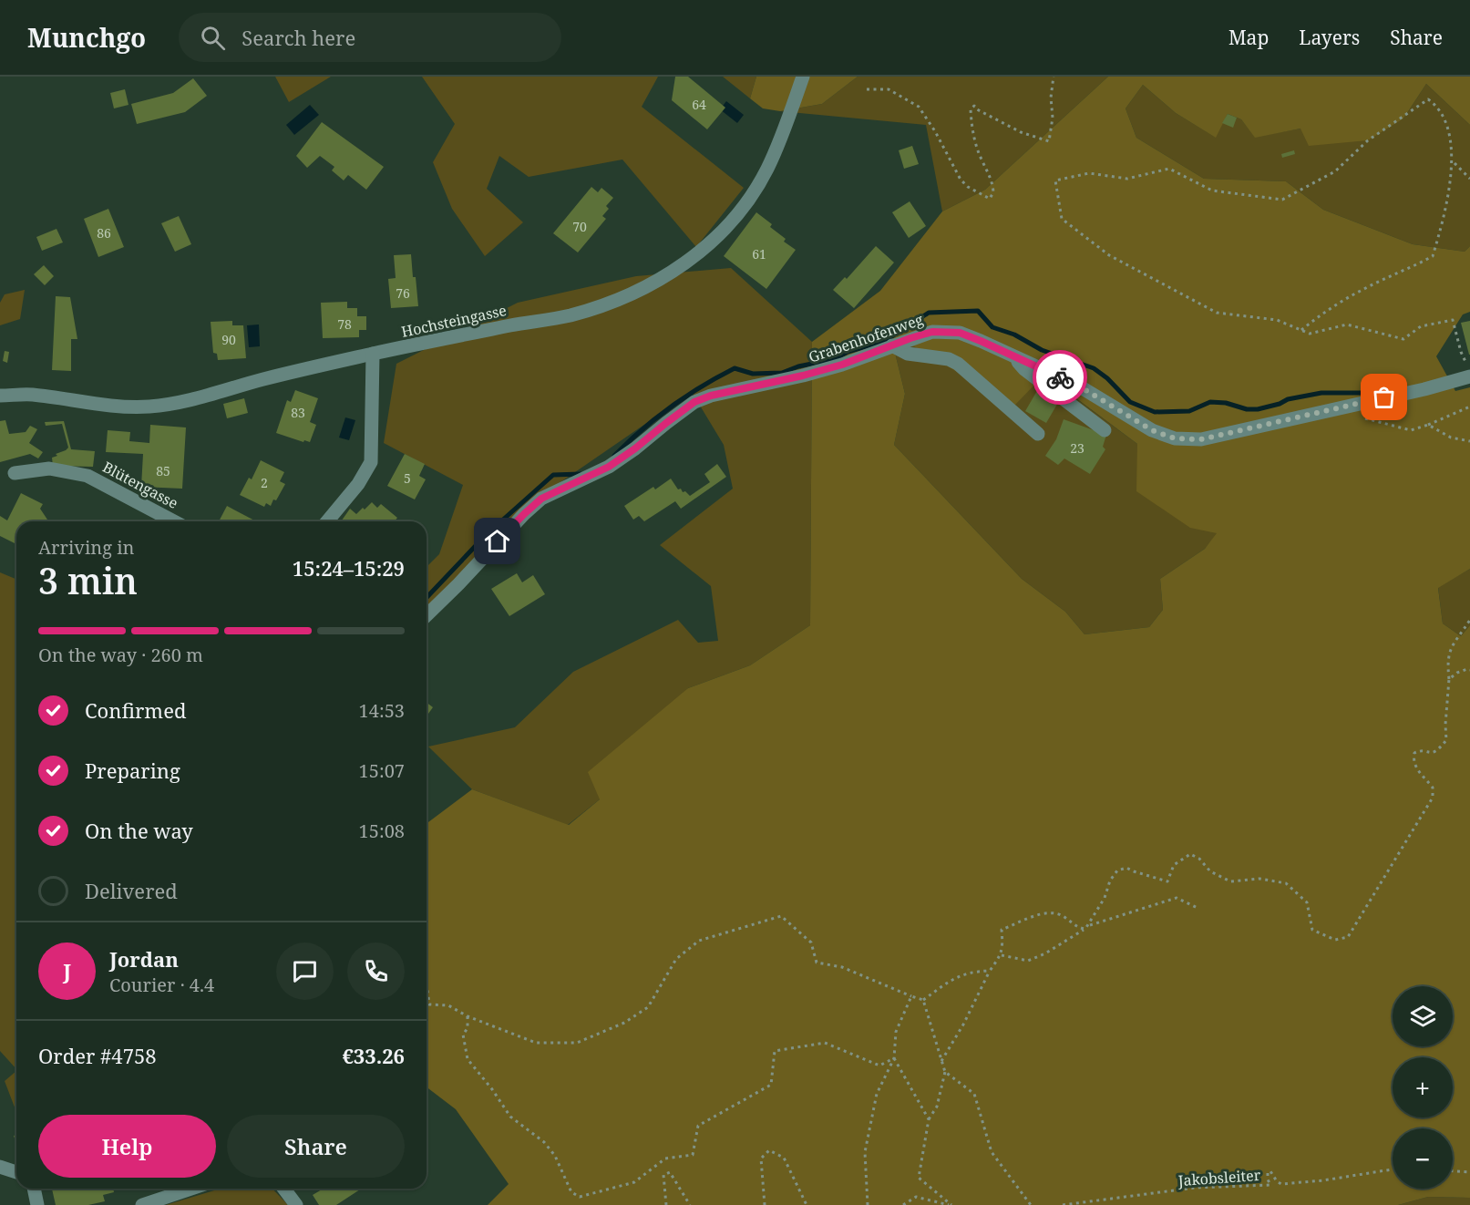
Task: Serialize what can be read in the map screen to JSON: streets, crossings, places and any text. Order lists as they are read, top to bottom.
{
  "streets": {
    "street": ["Hochsteingasse", "Grabenhofenweg", "Blütengasse"],
    "path": ["Jakobsleiter"]
  },
  "house_numbers": [
    "64",
    "70",
    "86",
    "61",
    "76",
    "78",
    "90",
    "83",
    "23",
    "85",
    "5",
    "2"
  ],
  "page": {
    "header": "Munchgo",
    "search": "Search here",
    "nav": ["Map", "Layers", "Share"],
    "heading": ["3 min", "Arriving in", "15:24–15:29"],
    "panel": [
      "Jordan",
      "Courier · 4.4",
      "Order #4758",
      "€33.26"
    ],
    "bar": "On the way · 260 m",
    "list": [
      ["Confirmed", "14:53"],
      ["Preparing", "15:07"],
      ["On the way", "15:08"],
      "Delivered"
    ],
    "round": "J",
    "map_buttons": ["+", "−"],
    "buttons": ["Help", "Share"]
  }
}
